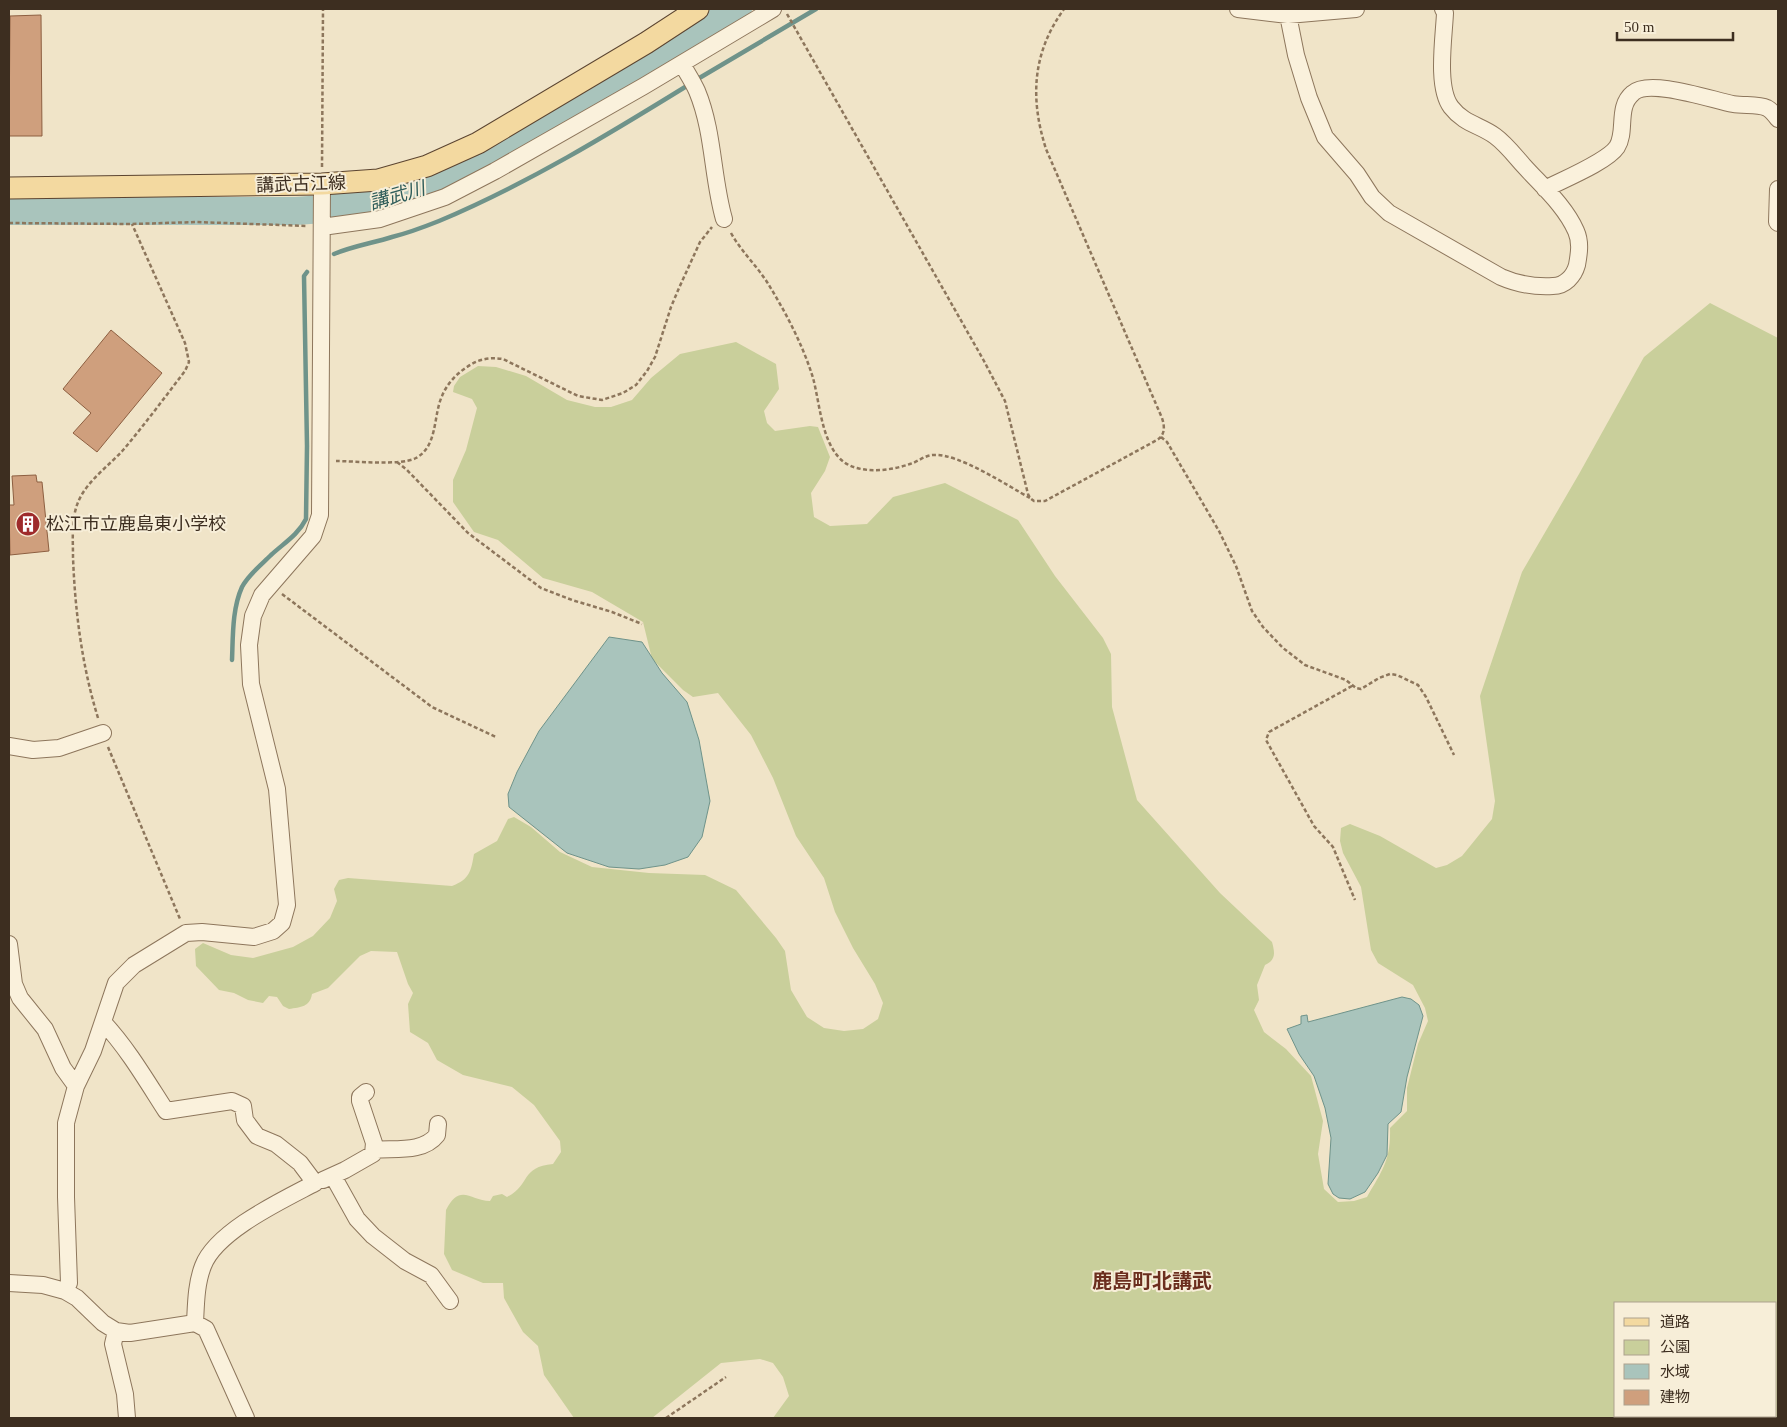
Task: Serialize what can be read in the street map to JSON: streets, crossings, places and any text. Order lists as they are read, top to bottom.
{
  "streets": {
    "main road": ["講武古江線"]
  },
  "districts": ["鹿島町北講武"],
  "water": ["講武川"],
  "places": {
    "building": ["松江市立鹿島東小学校"]
  },
  "legend": [
    "道路",
    "公園",
    "水域",
    "建物"
  ],
  "scale_bar": "50 m"
}
